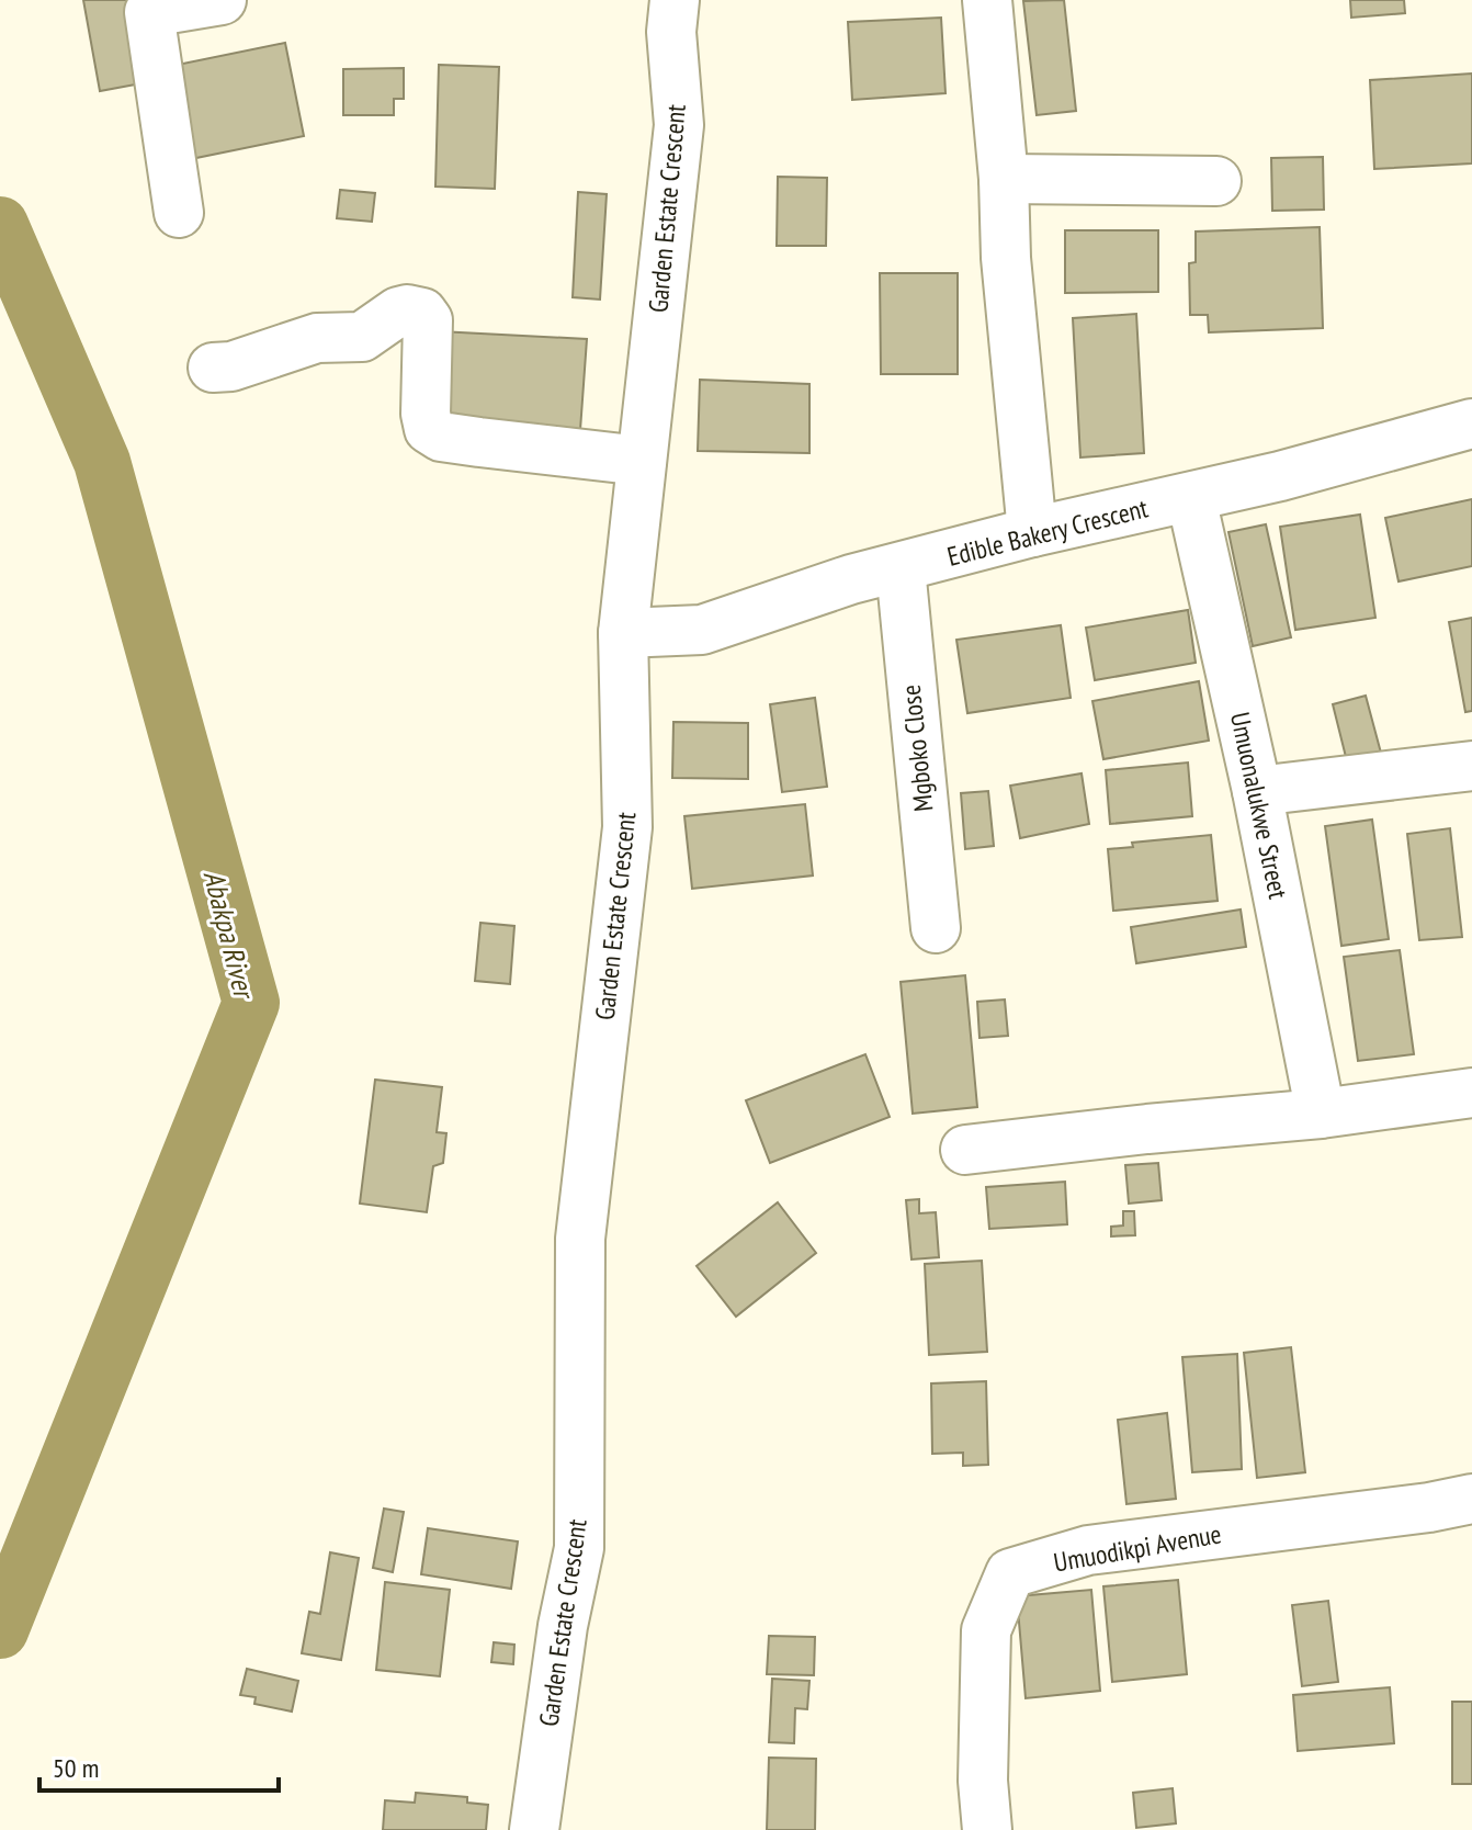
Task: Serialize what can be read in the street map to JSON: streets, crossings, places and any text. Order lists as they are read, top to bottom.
{
  "streets": {
    "street": [
      "Garden Estate Crescent",
      "Edible Bakery Crescent",
      "Mgboko Close",
      "Umuonalukwe Street",
      "Umuodikpi Avenue"
    ]
  },
  "crossings": [
    ["Garden Estate Crescent", "Edible Bakery Crescent"],
    ["Edible Bakery Crescent", "Mgboko Close"],
    ["Edible Bakery Crescent", "Umuonalukwe Street"]
  ],
  "water": ["Abakpa River"],
  "scale_bar": "50 m"
}
